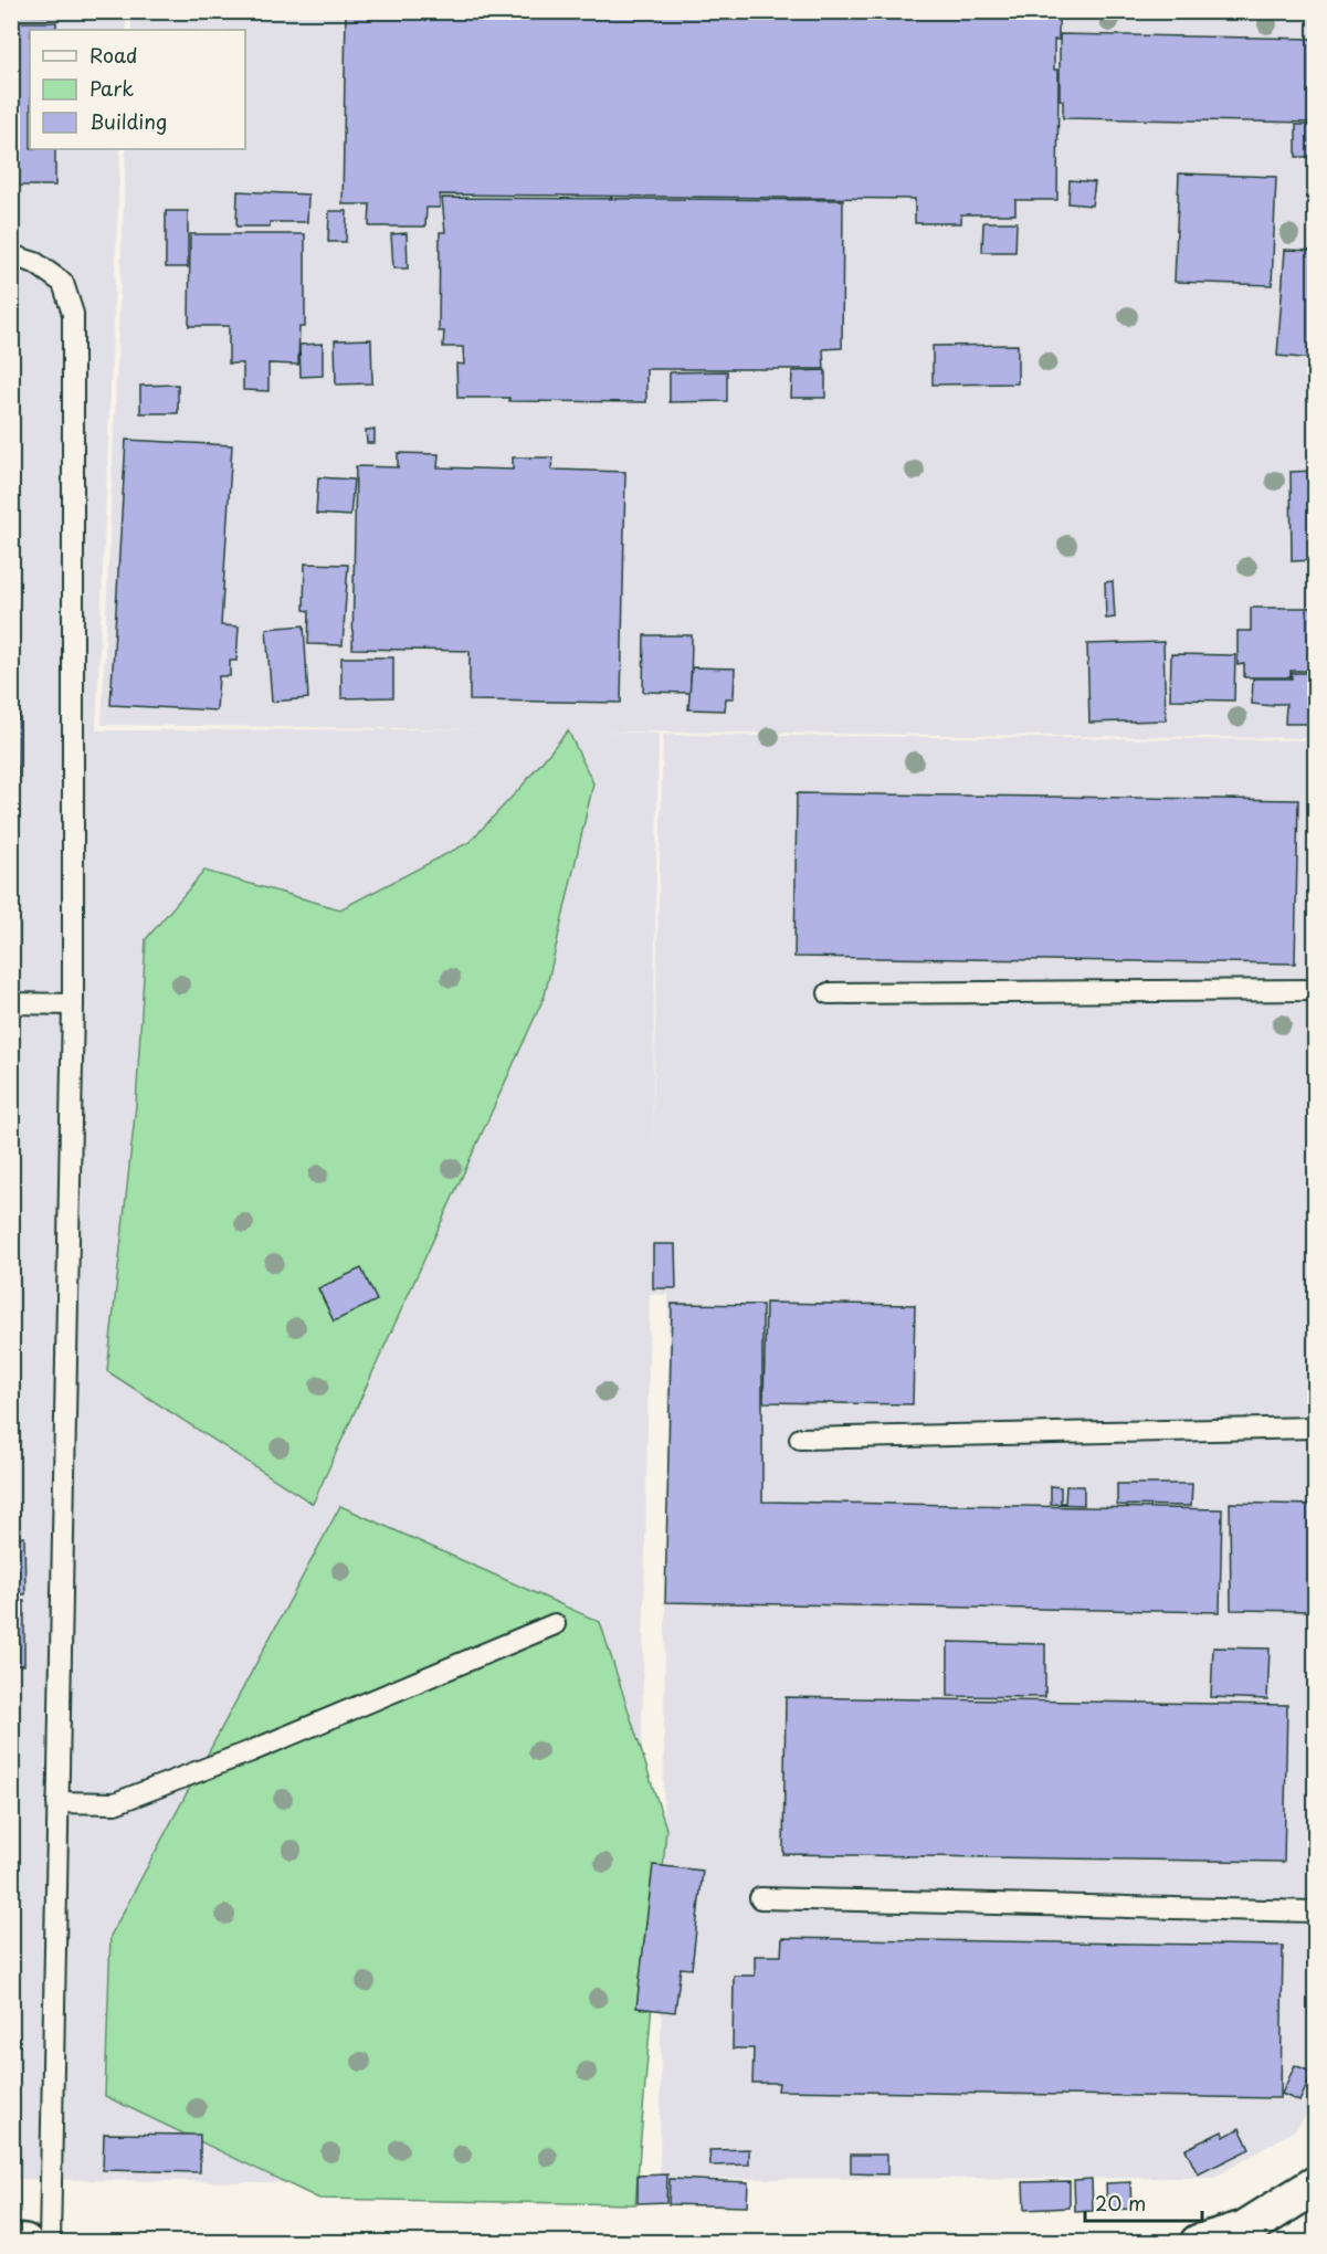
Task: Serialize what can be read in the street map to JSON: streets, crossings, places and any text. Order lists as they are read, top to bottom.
{
  "legend": ["Road", "Park", "Building"],
  "scale_bar": "20 m"
}
